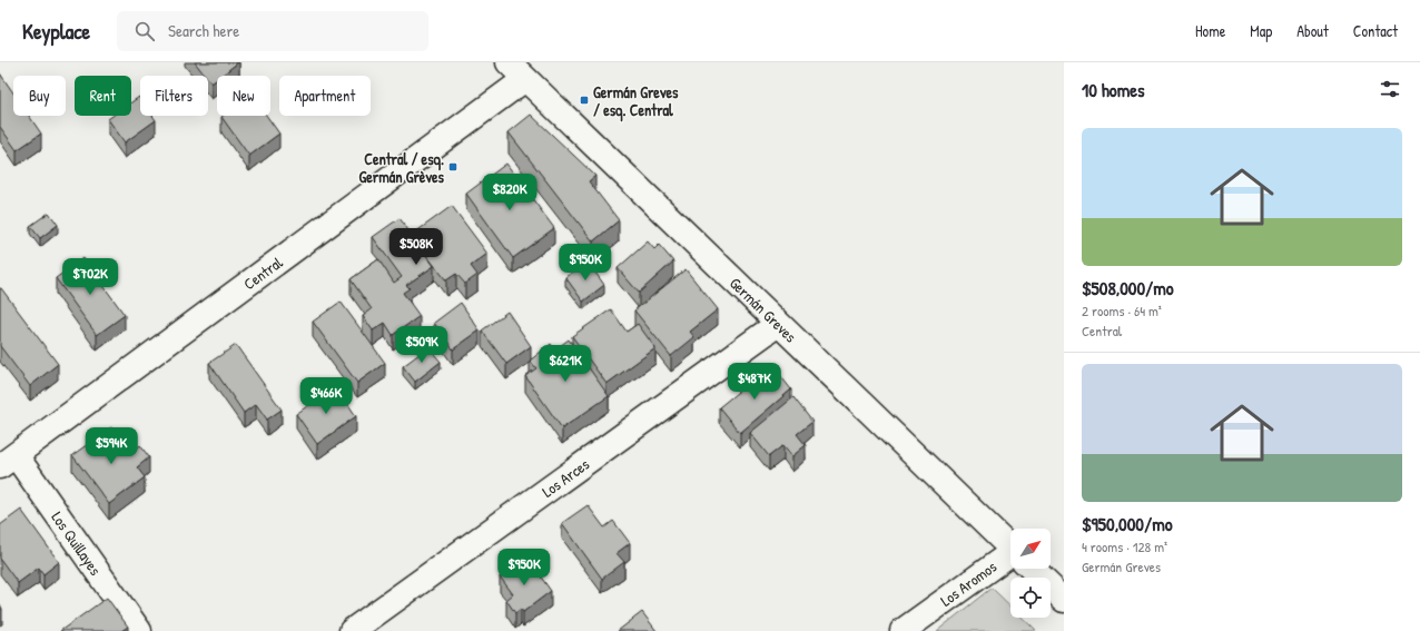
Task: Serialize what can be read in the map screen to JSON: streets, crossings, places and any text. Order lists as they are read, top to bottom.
{
  "streets": {
    "street": [
      "Central",
      "Germán Greves",
      "Los Arces",
      "Los Quillayes",
      "Los Aromos"
    ]
  },
  "crossings": [
    ["Central", "Germán Greves"],
    ["Central", "Los Quillayes"],
    ["Germán Greves", "Los Arces"]
  ],
  "places": {
    "transit": ["Germán Greves / esq. Central", "Central / esq. Germán Grèves"]
  },
  "north": "top right",
  "page": {
    "header": "Keyplace",
    "search": "Search here",
    "nav": [
      "Home",
      "Map",
      "About",
      "Contact"
    ],
    "heading": "10 homes",
    "chip": [
      "Buy",
      "Rent",
      "Filters",
      "New",
      "Apartment"
    ],
    "list": [
      {
        "name": "$508,000/mo",
        "note": "2 rooms · 64 m² · Central"
      },
      {
        "name": "$950,000/mo",
        "note": "4 rooms · 128 m² · Germán Greves"
      }
    ],
    "price": [
      "$820K",
      "$508K",
      "$950K",
      "$702K",
      "$509K",
      "$621K",
      "$487K",
      "$466K",
      "$594K",
      "$950K"
    ]
  }
}
